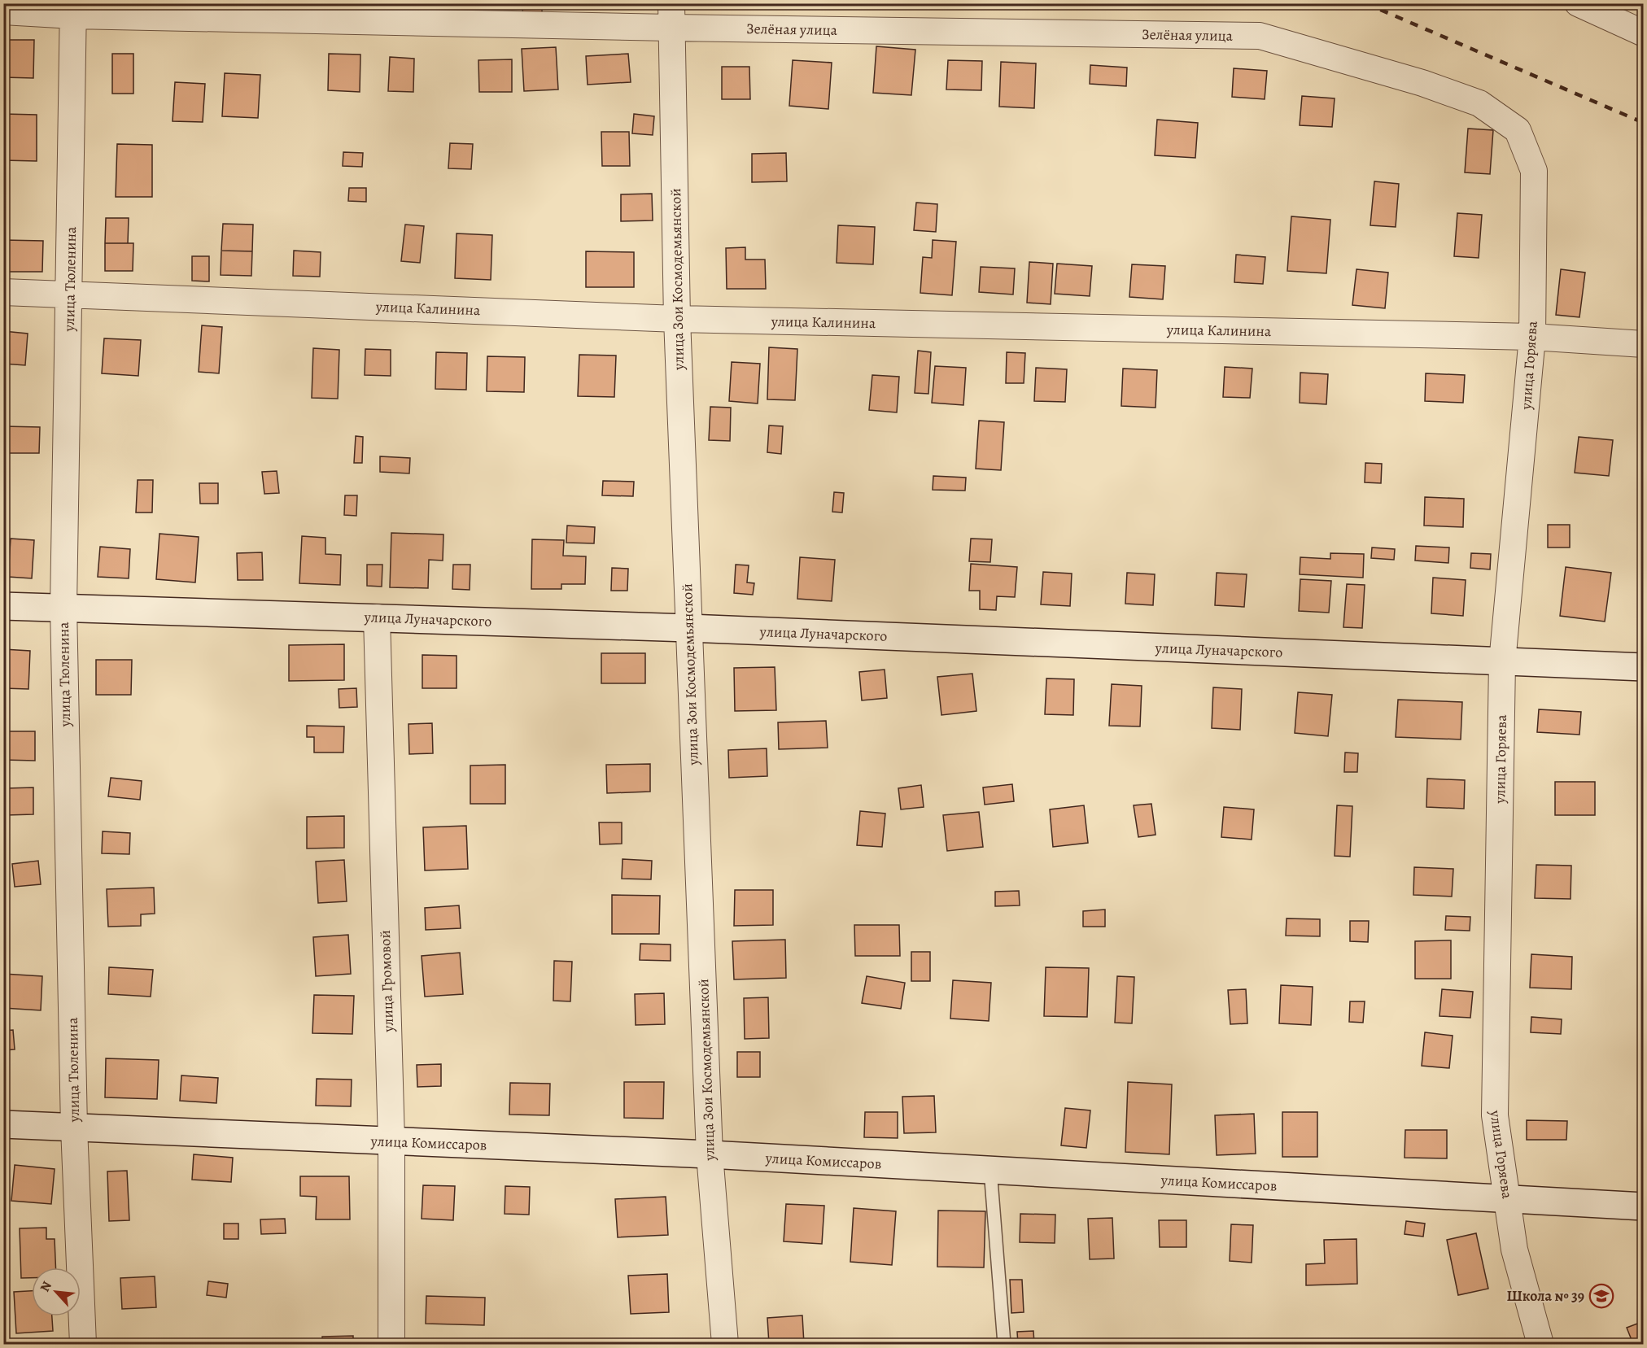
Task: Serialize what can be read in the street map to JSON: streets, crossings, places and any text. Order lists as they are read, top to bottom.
{
  "streets": {
    "main road": ["улица Луначарского", "улица Комиссаров"],
    "street": [
      "Зелёная улица",
      "улица Тюленина",
      "улица Зои Космодемьянской",
      "улица Калинина",
      "улица Горяева",
      "улица Громовой"
    ]
  },
  "crossings": [
    ["Зелёная улица", "улица Тюленина"],
    ["Зелёная улица", "улица Зои Космодемьянской"],
    ["Зелёная улица", "улица Горяева"],
    ["улица Тюленина", "улица Калинина"],
    ["улица Тюленина", "улица Луначарского"],
    ["улица Тюленина", "улица Комиссаров"],
    ["улица Зои Космодемьянской", "улица Калинина"],
    ["улица Зои Космодемьянской", "улица Луначарского"],
    ["улица Зои Космодемьянской", "улица Комиссаров"],
    ["улица Калинина", "улица Горяева"],
    ["улица Горяева", "улица Луначарского"],
    ["улица Горяева", "улица Комиссаров"],
    ["улица Луначарского", "улица Громовой"],
    ["улица Громовой", "улица Комиссаров"]
  ],
  "places": {
    "school or university": ["Школа № 39"]
  },
  "north": "top left"
}
